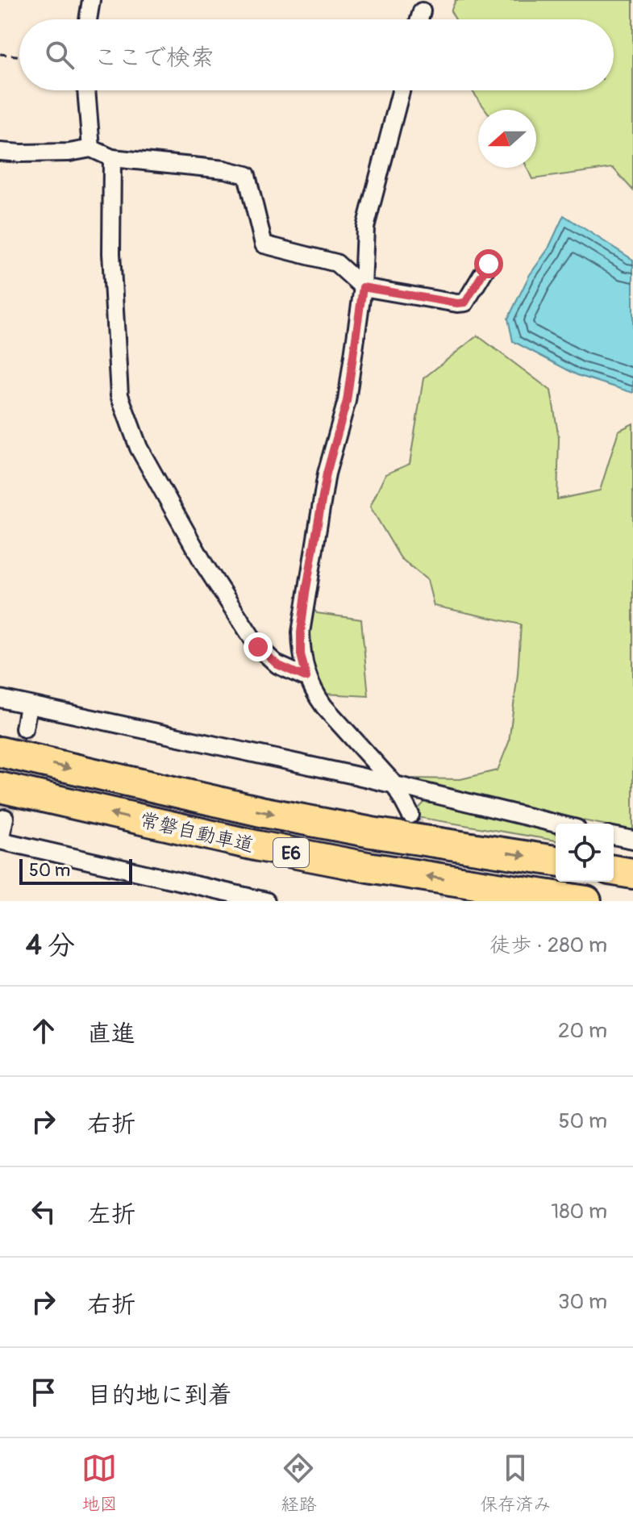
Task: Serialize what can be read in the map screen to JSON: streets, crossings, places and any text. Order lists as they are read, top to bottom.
{
  "streets": {
    "highway": ["常磐自動車道", "E6"]
  },
  "scale_bar": "50 m",
  "north": "left",
  "page": {
    "search": "ここで検索",
    "scale": "50 m",
    "heading": ["4 分", "徒歩 · 280 m"],
    "list": [
      ["直進", "20 m"],
      ["右折", "50 m"],
      ["左折", "180 m"],
      ["右折", "30 m"],
      "目的地に到着"
    ],
    "nav": ["地図", "経路", "保存済み"]
  }
}
